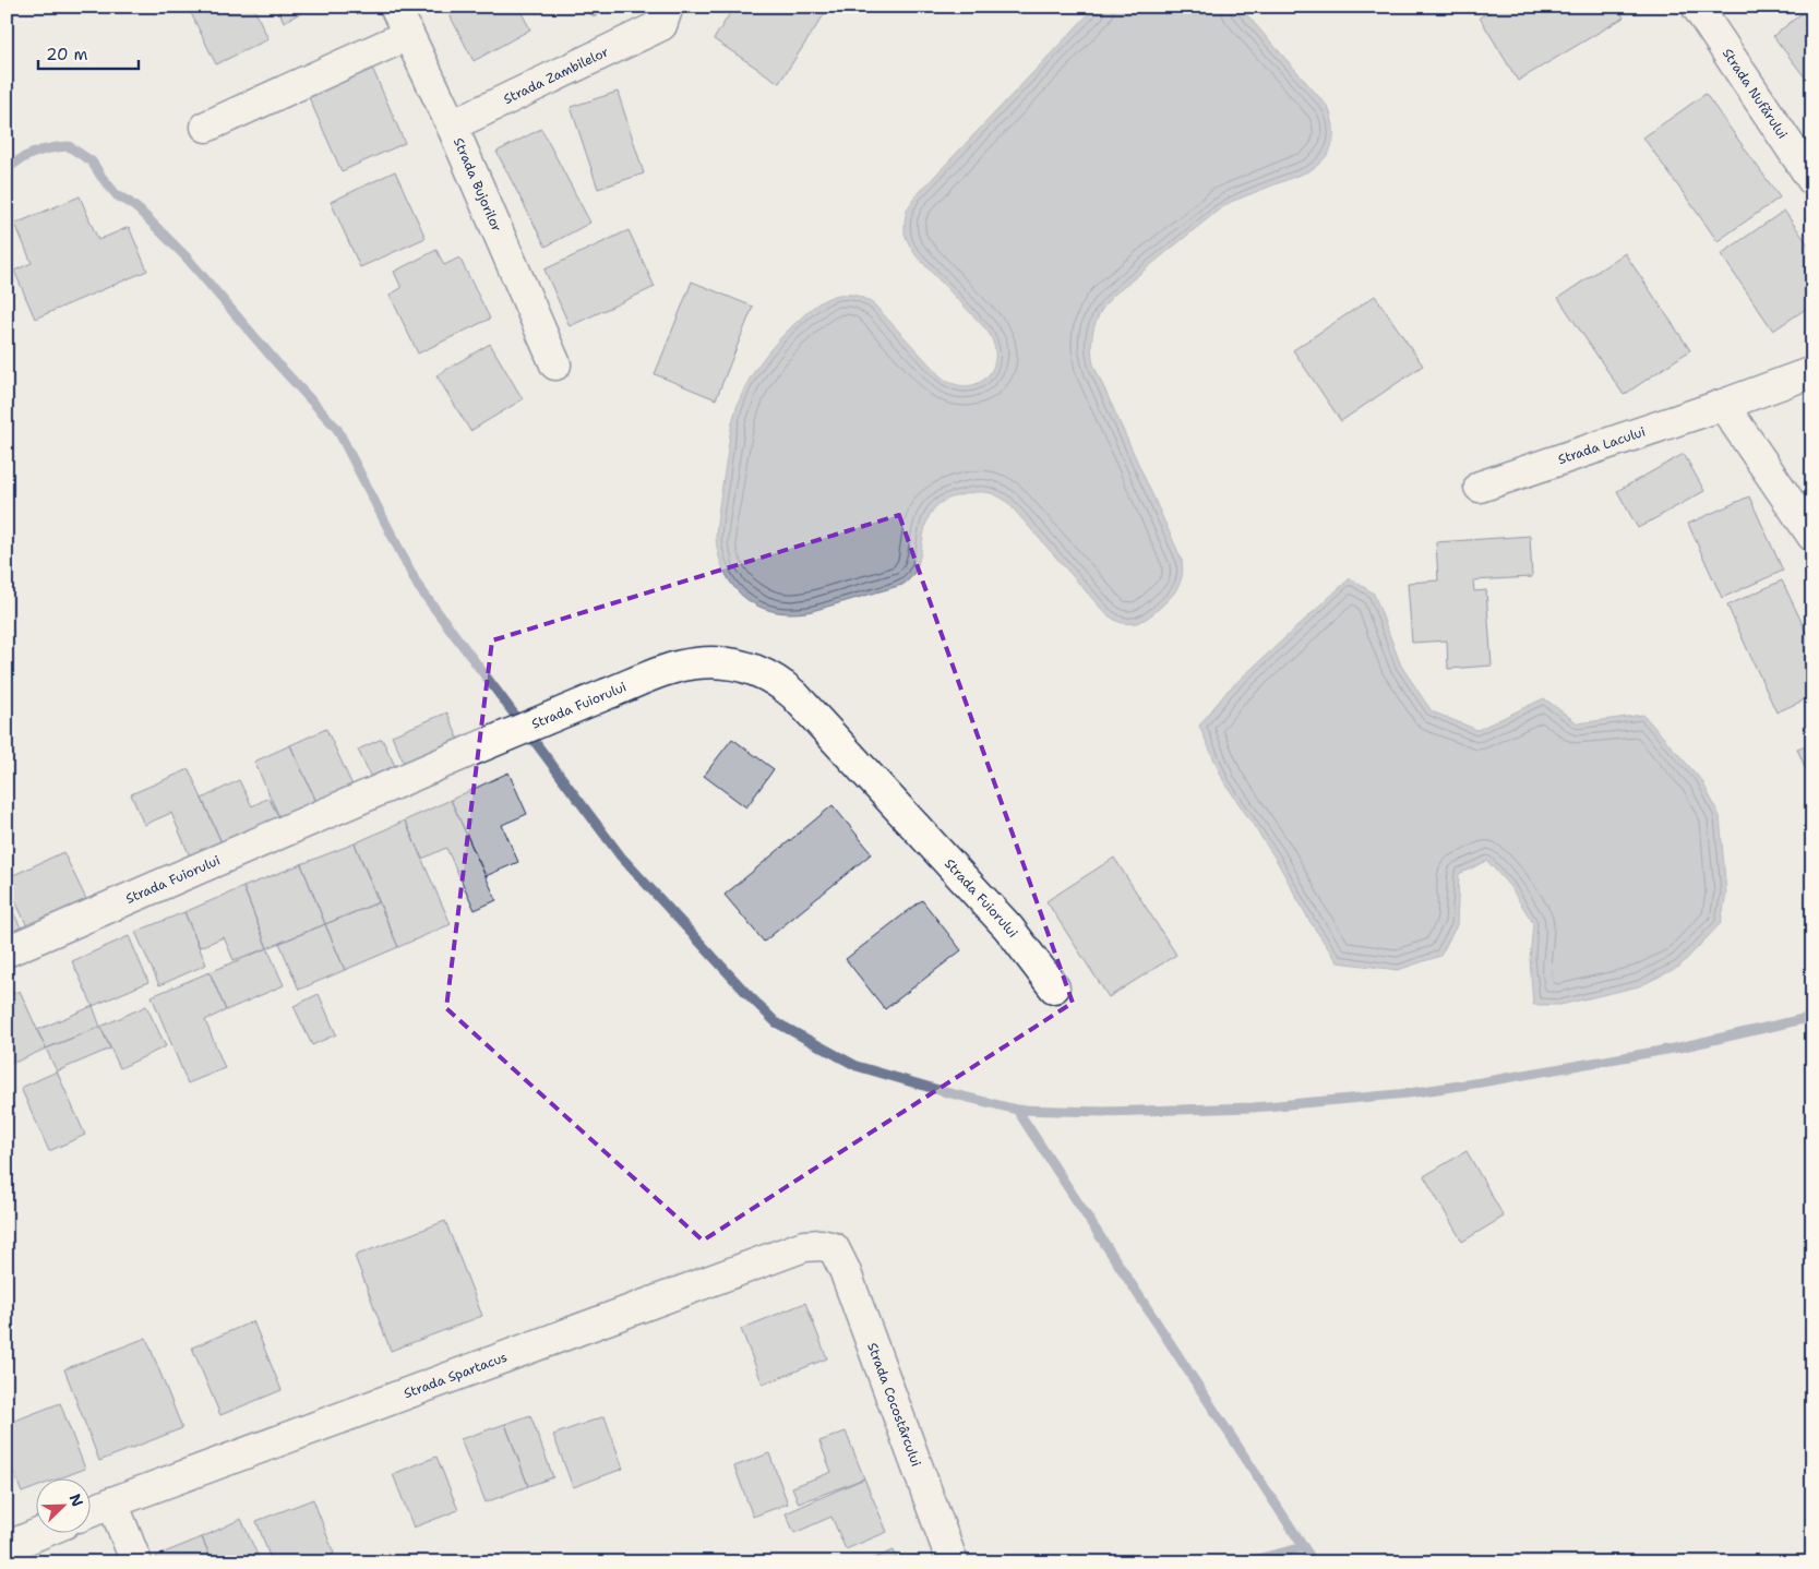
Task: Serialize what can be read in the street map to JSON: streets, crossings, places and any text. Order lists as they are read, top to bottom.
{
  "streets": {
    "street": [
      "Strada Zambilelor",
      "Strada Nufărului",
      "Strada Bujorilor",
      "Strada Lacului",
      "Strada Fuiorului",
      "Strada Spartacus",
      "Strada Cocostârcului"
    ]
  },
  "crossings": [
    ["Strada Zambilelor", "Strada Bujorilor"],
    ["Strada Spartacus", "Strada Cocostârcului"]
  ],
  "scale_bar": "20 m",
  "north": "top right"
}
